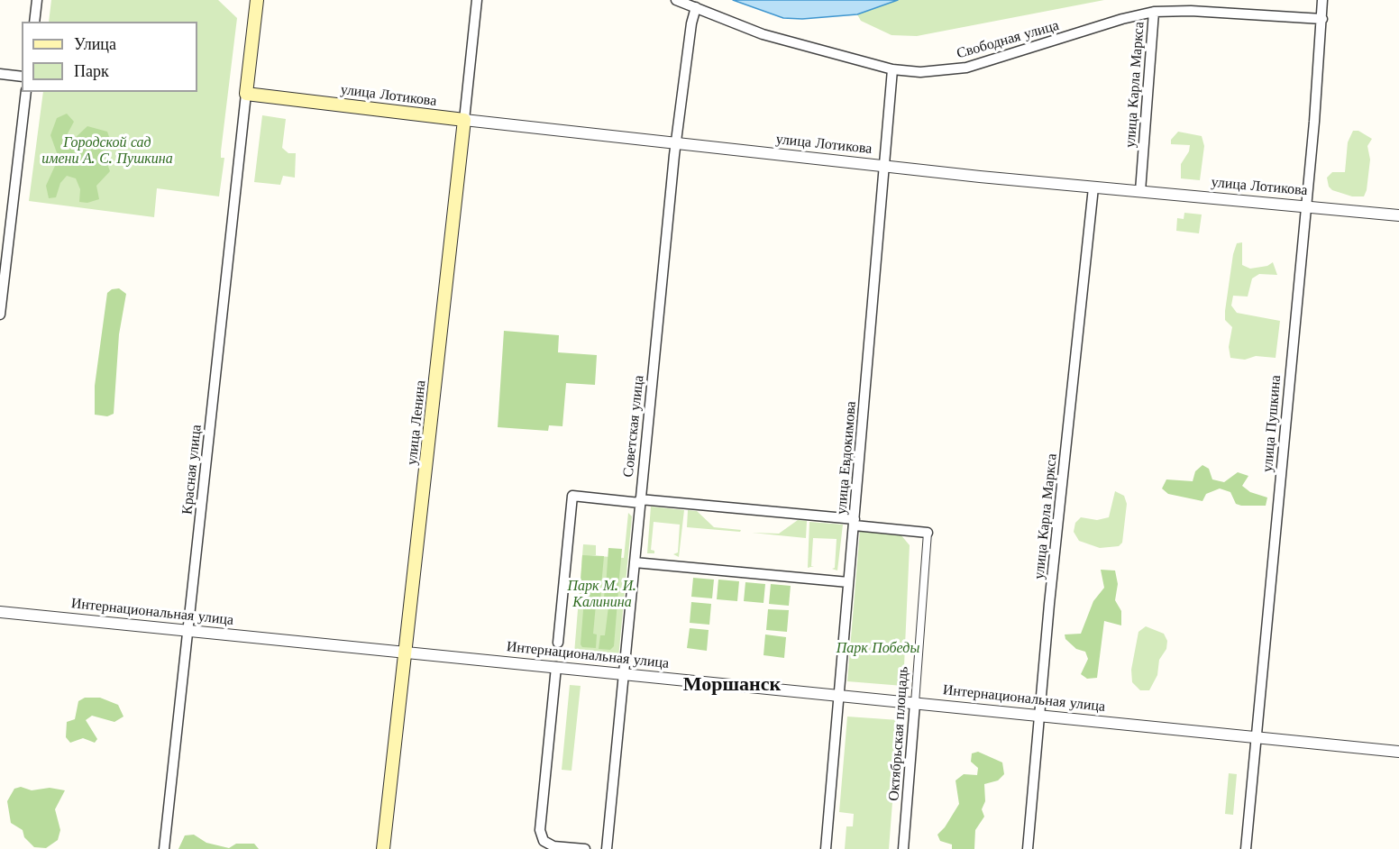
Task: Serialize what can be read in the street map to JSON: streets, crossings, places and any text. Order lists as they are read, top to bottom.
{
  "streets": {
    "main road": ["улица Лотикова", "улица Ленина"],
    "street": [
      "Свободная улица",
      "улица Карла Маркса",
      "улица Пушкина",
      "Советская улица",
      "улица Евдокимова",
      "Красная улица",
      "Интернациональная улица",
      "Октябрьская площадь"
    ]
  },
  "crossings": [
    ["Свободная улица", "улица Карла Маркса"],
    ["Свободная улица", "улица Пушкина"],
    ["Свободная улица", "Советская улица"],
    ["Свободная улица", "улица Евдокимова"],
    ["улица Карла Маркса", "улица Лотикова"],
    ["улица Карла Маркса", "Интернациональная улица"],
    ["улица Лотикова", "улица Ленина"],
    ["улица Лотикова", "улица Пушкина"],
    ["улица Лотикова", "Советская улица"],
    ["улица Лотикова", "улица Евдокимова"],
    ["улица Лотикова", "Красная улица"],
    ["улица Ленина", "Интернациональная улица"],
    ["улица Пушкина", "Интернациональная улица"],
    ["Советская улица", "Интернациональная улица"],
    ["Советская улица", "Октябрьская площадь"],
    ["улица Евдокимова", "Интернациональная улица"],
    ["улица Евдокимова", "Октябрьская площадь"],
    ["Красная улица", "Интернациональная улица"],
    ["Интернациональная улица", "Октябрьская площадь"]
  ],
  "districts": ["Моршанск"],
  "parks": ["Городской сад имени А. С. Пушкина", "Парк М. И. Калинина", "Парк Победы"],
  "legend": ["Улица", "Парк"]
}
